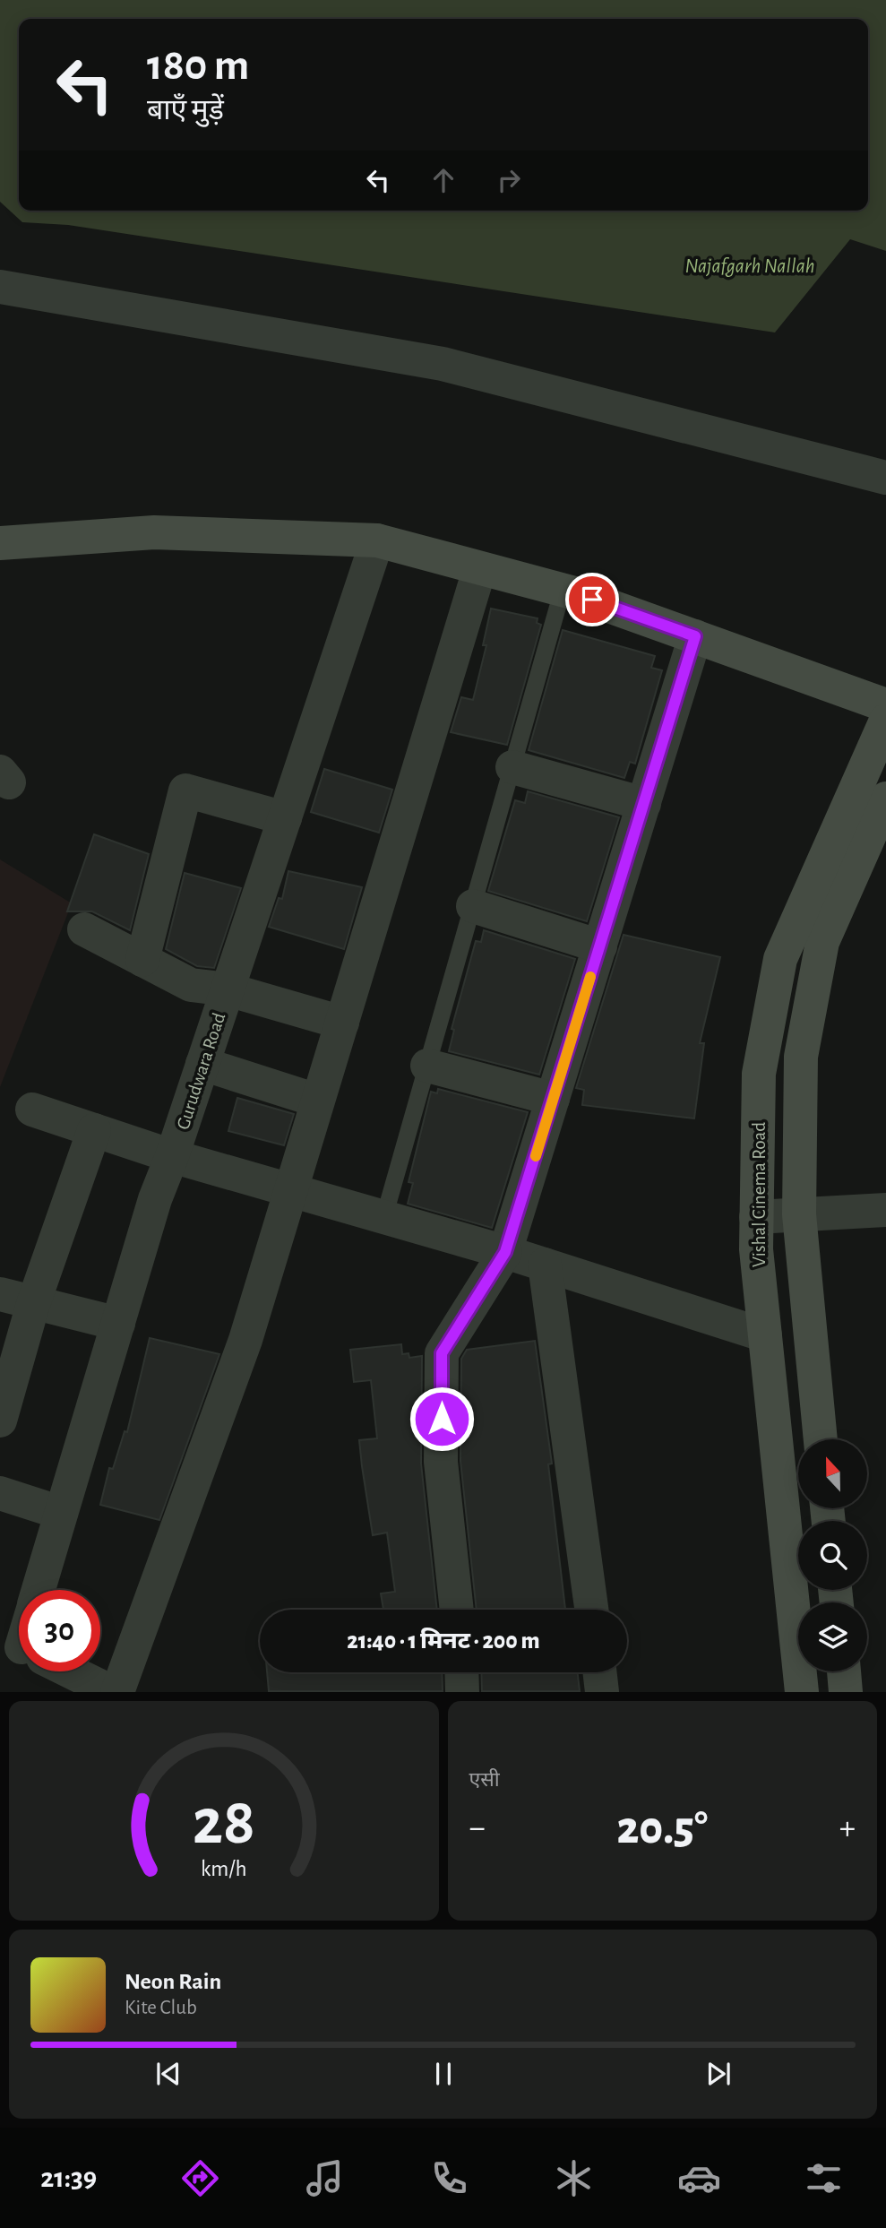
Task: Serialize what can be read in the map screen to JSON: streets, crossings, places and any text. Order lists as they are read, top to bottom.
{
  "streets": {
    "street": ["Gurudwara Road", "Vishal Cinema Road"]
  },
  "water": ["Najafgarh Nallah"],
  "north": "top",
  "page": {
    "turn": ["180 m", "बाएँ मुड़ें"],
    "limit": "30",
    "trip": "21:40 · 1 मिनट · 200 m",
    "tile": "एसी",
    "heat": ["−", "20.5°", "+"],
    "song": ["Neon Rain", "Kite Club"],
    "tabs": "21:39",
    "gauge": ["28", "km/h"]
  }
}
